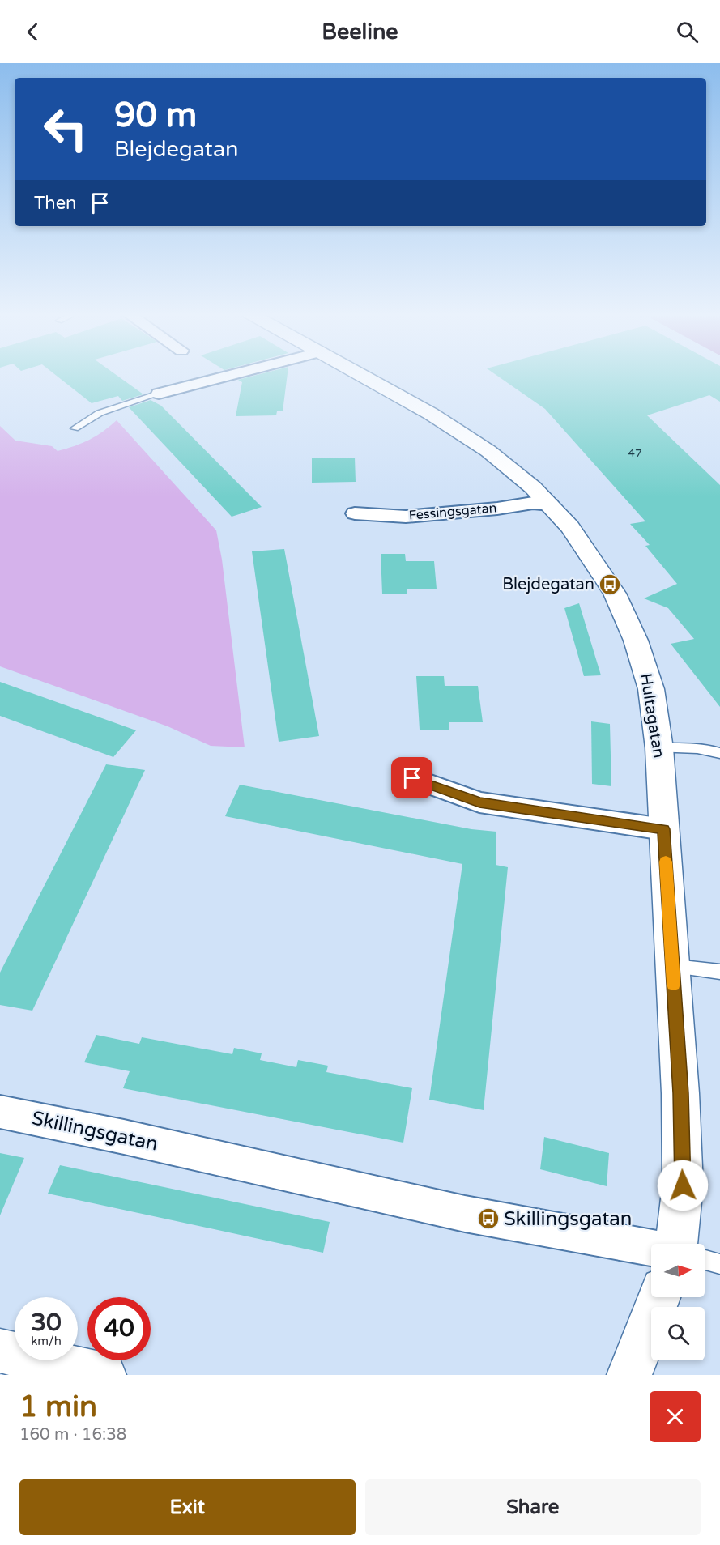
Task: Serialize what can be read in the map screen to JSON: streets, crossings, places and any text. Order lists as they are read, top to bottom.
{
  "streets": {
    "street": ["Fessingsgatan", "Hultagatan", "Skillingsgatan"]
  },
  "crossings": [
    ["Fessingsgatan", "Hultagatan"]
  ],
  "places": {
    "bus stop": ["Blejdegatan", "Skillingsgatan"]
  },
  "house_numbers": ["47"],
  "north": "right",
  "page": {
    "header": "Beeline",
    "turn": ["90 m", "Blejdegatan"],
    "then": "Then",
    "speed": "30 km/h",
    "limit": "40",
    "heading": ["1 min", "160 m · 16:38"],
    "buttons": ["Exit", "Share"]
  }
}
